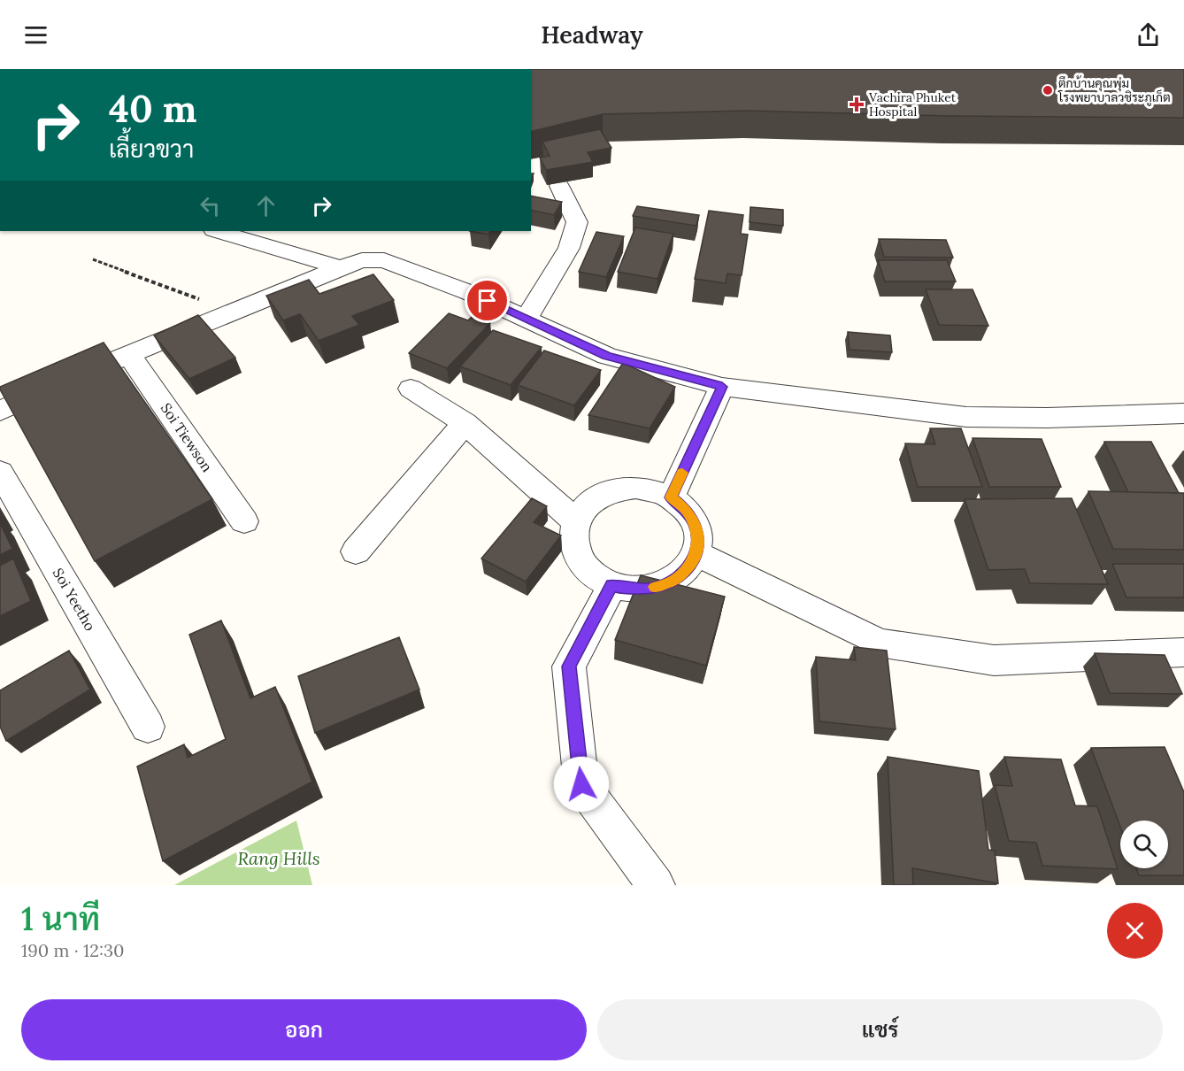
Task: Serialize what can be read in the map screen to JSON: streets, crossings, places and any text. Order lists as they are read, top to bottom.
{
  "streets": {
    "street": ["Soi Tiewson", "Soi Yeetho"]
  },
  "parks": ["Rang Hills"],
  "places": {
    "other": ["ตึกบ้านคุณพุ่ม โรงพยาบาลวชิระภูเก็ต"],
    "health": ["Vachira Phuket Hospital"]
  },
  "page": {
    "header": "Headway",
    "turn": ["40 m", "เลี้ยวขวา"],
    "heading": ["1 นาที", "190 m · 12:30"],
    "buttons": ["ออก", "แชร์"]
  }
}
